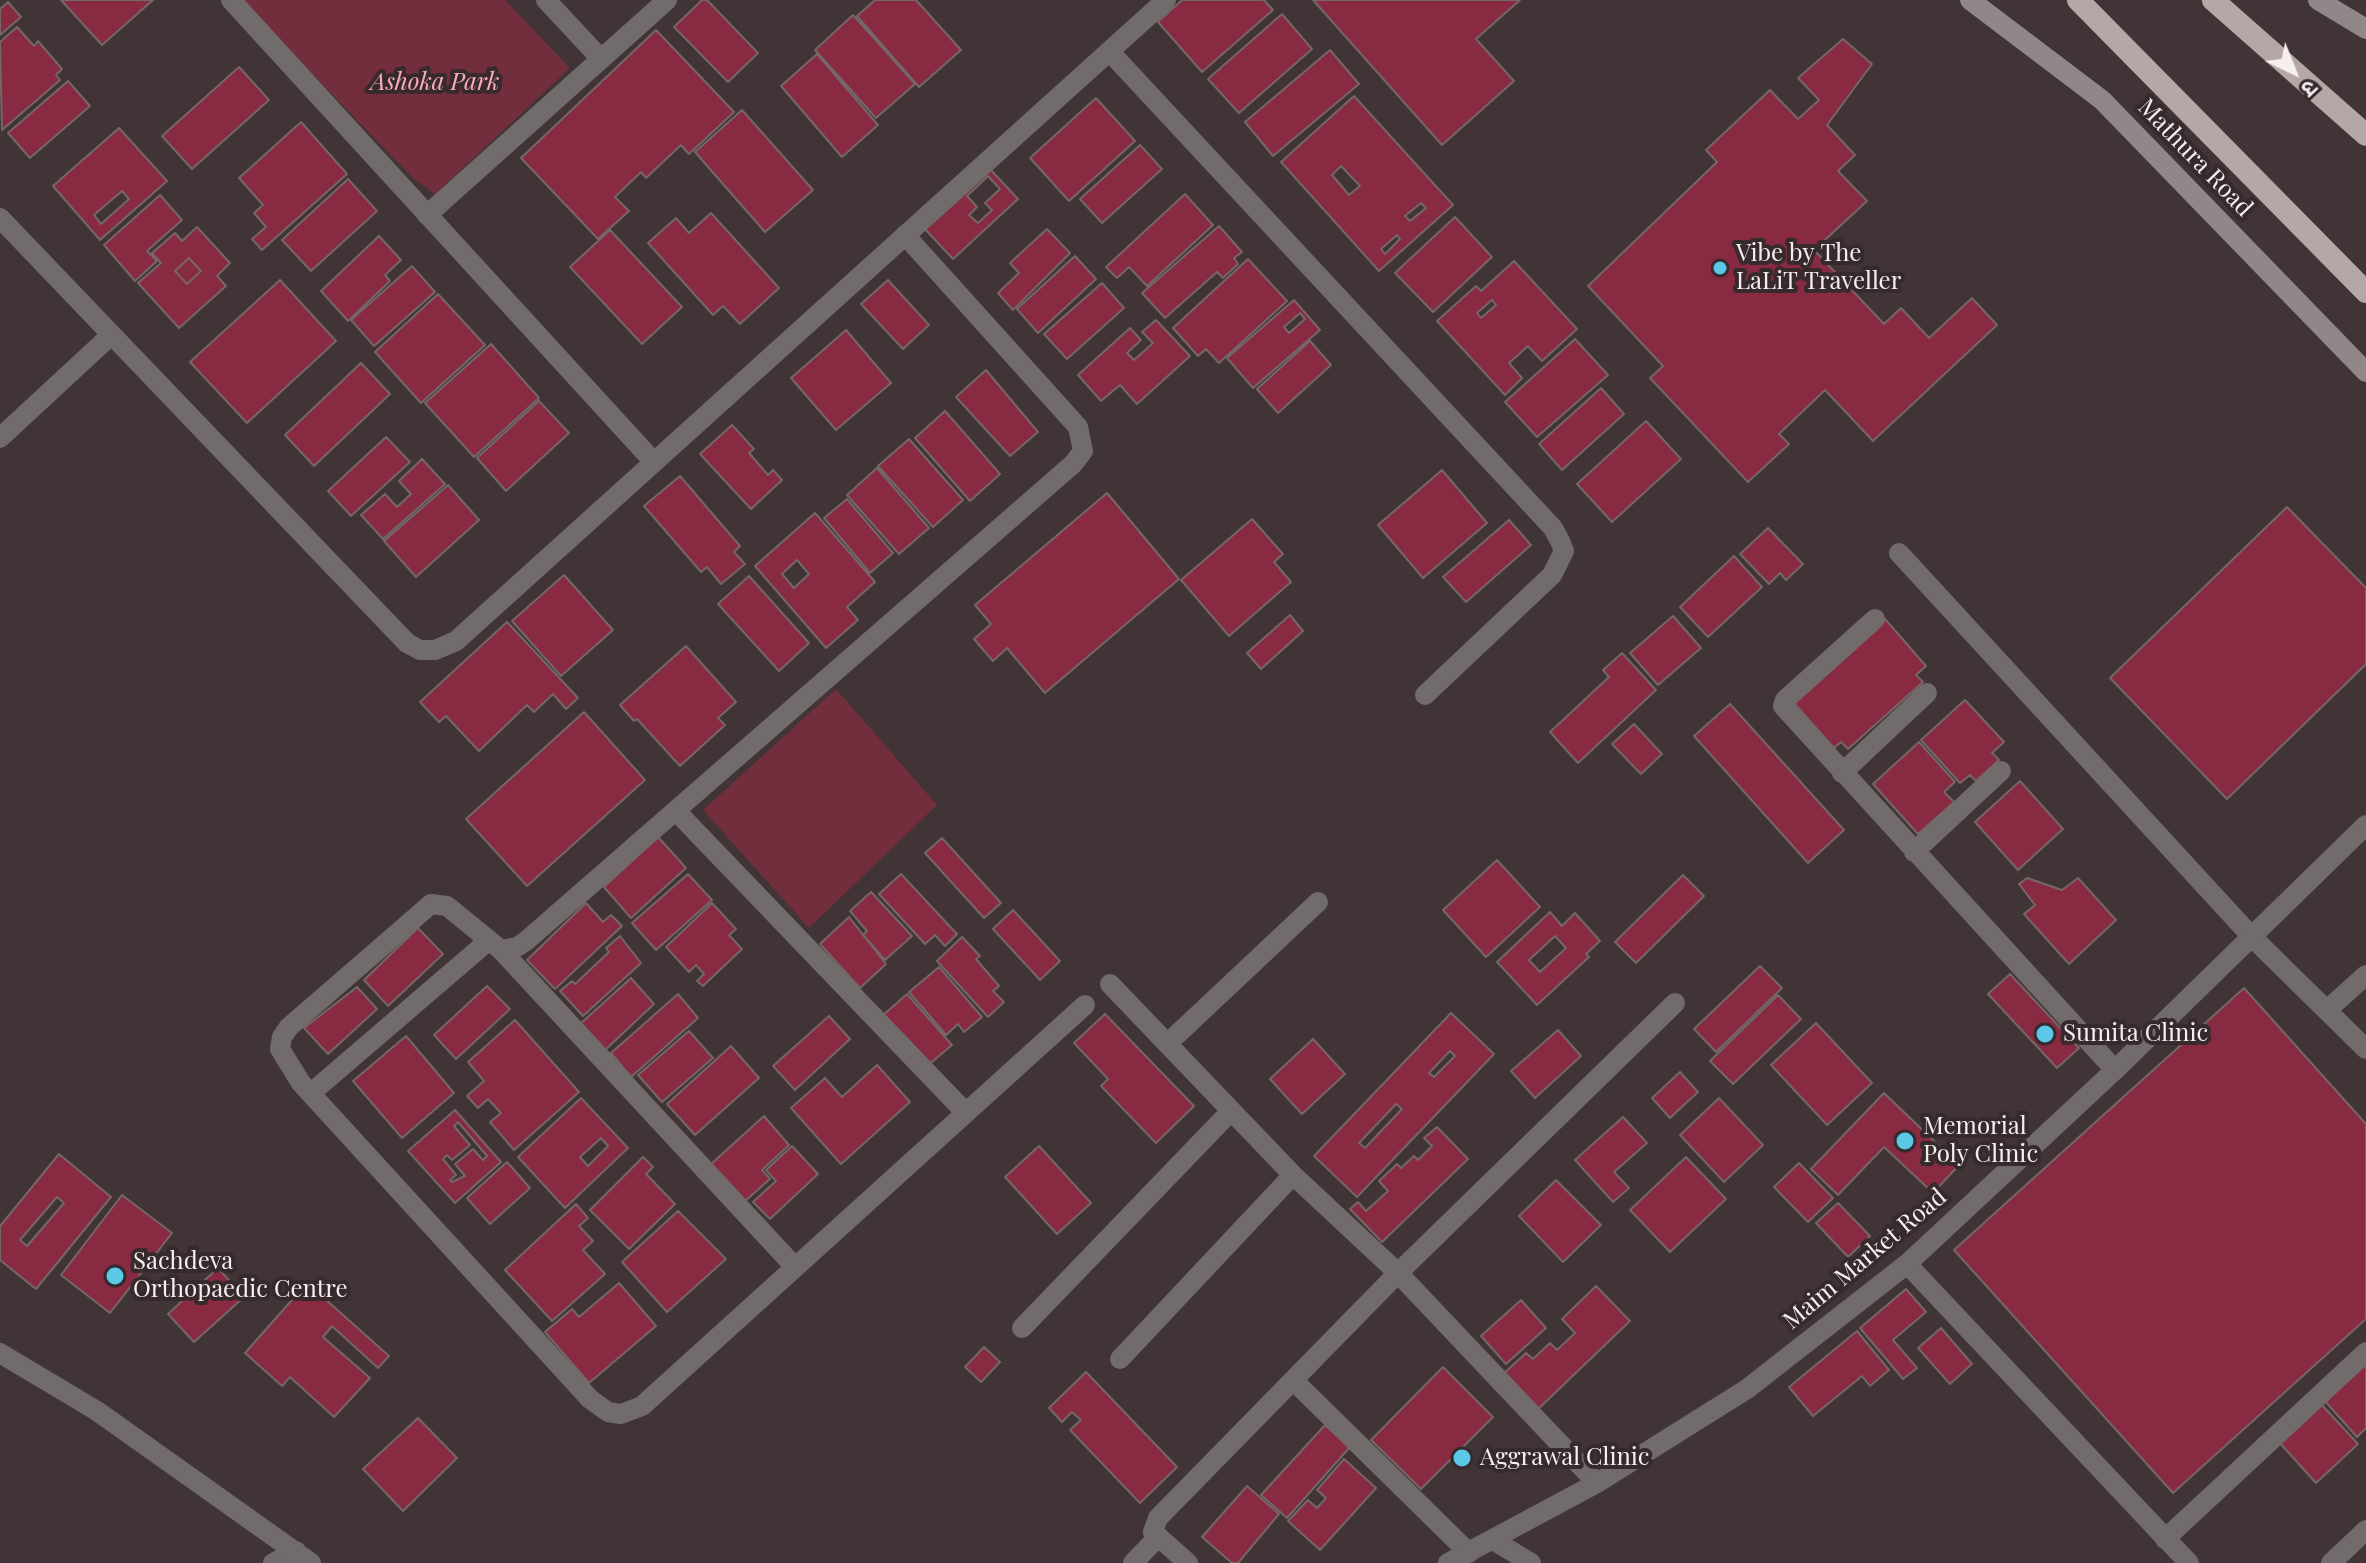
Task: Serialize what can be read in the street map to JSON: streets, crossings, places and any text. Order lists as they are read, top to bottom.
{
  "streets": {
    "highway": ["Mathura Road"],
    "street": ["Maim Market Road"]
  },
  "parks": ["Ashoka Park"],
  "places": [
    "Vibe by The LaLiT Traveller",
    "Sumita Clinic",
    "Memorial Poly Clinic",
    "Sachdeva Orthopaedic Centre",
    "Aggrawal Clinic"
  ],
  "north": "bottom right"
}
